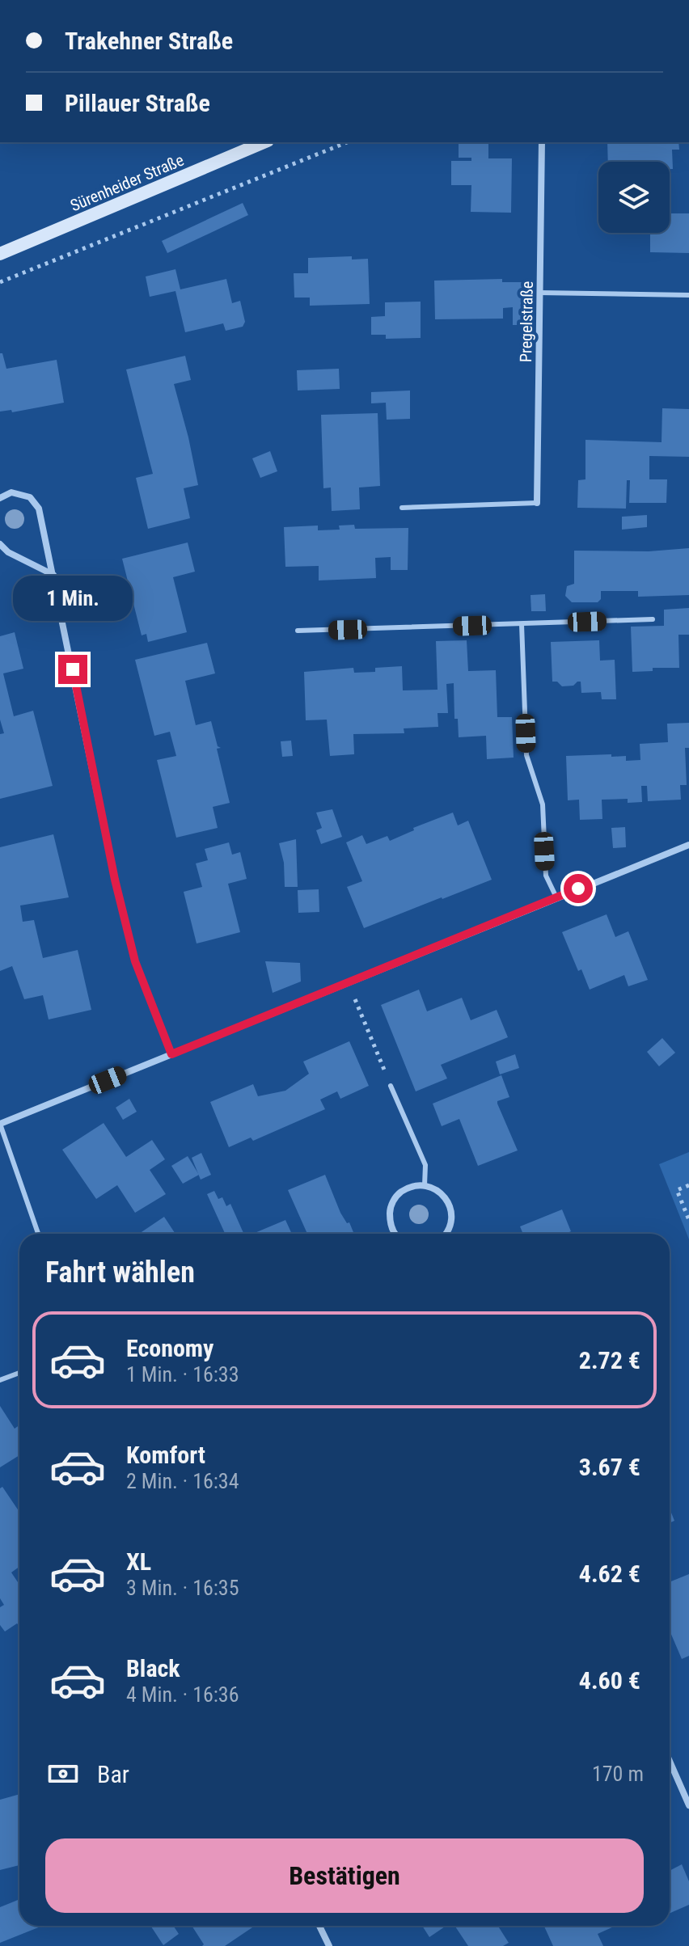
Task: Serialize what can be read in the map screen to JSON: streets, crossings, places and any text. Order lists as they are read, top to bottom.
{
  "streets": {
    "main road": ["Sürenheider Straße"],
    "street": ["Pregelstraße"]
  },
  "page": {
    "banner": ["Trakehner Straße", "Pillauer Straße"],
    "bubble": "1 Min.",
    "heading": "Fahrt wählen",
    "list": [
      {
        "name": "Economy",
        "note": "1 Min. · 16:33",
        "value": "2.72 €"
      },
      {
        "name": "Komfort",
        "note": "2 Min. · 16:34",
        "value": "3.67 €"
      },
      {
        "name": "XL",
        "note": "3 Min. · 16:35",
        "value": "4.62 €"
      },
      {
        "name": "Black",
        "note": "4 Min. · 16:36",
        "value": "4.60 €"
      }
    ],
    "pay": ["Bar", "170 m"],
    "buttons": "Bestätigen"
  }
}
